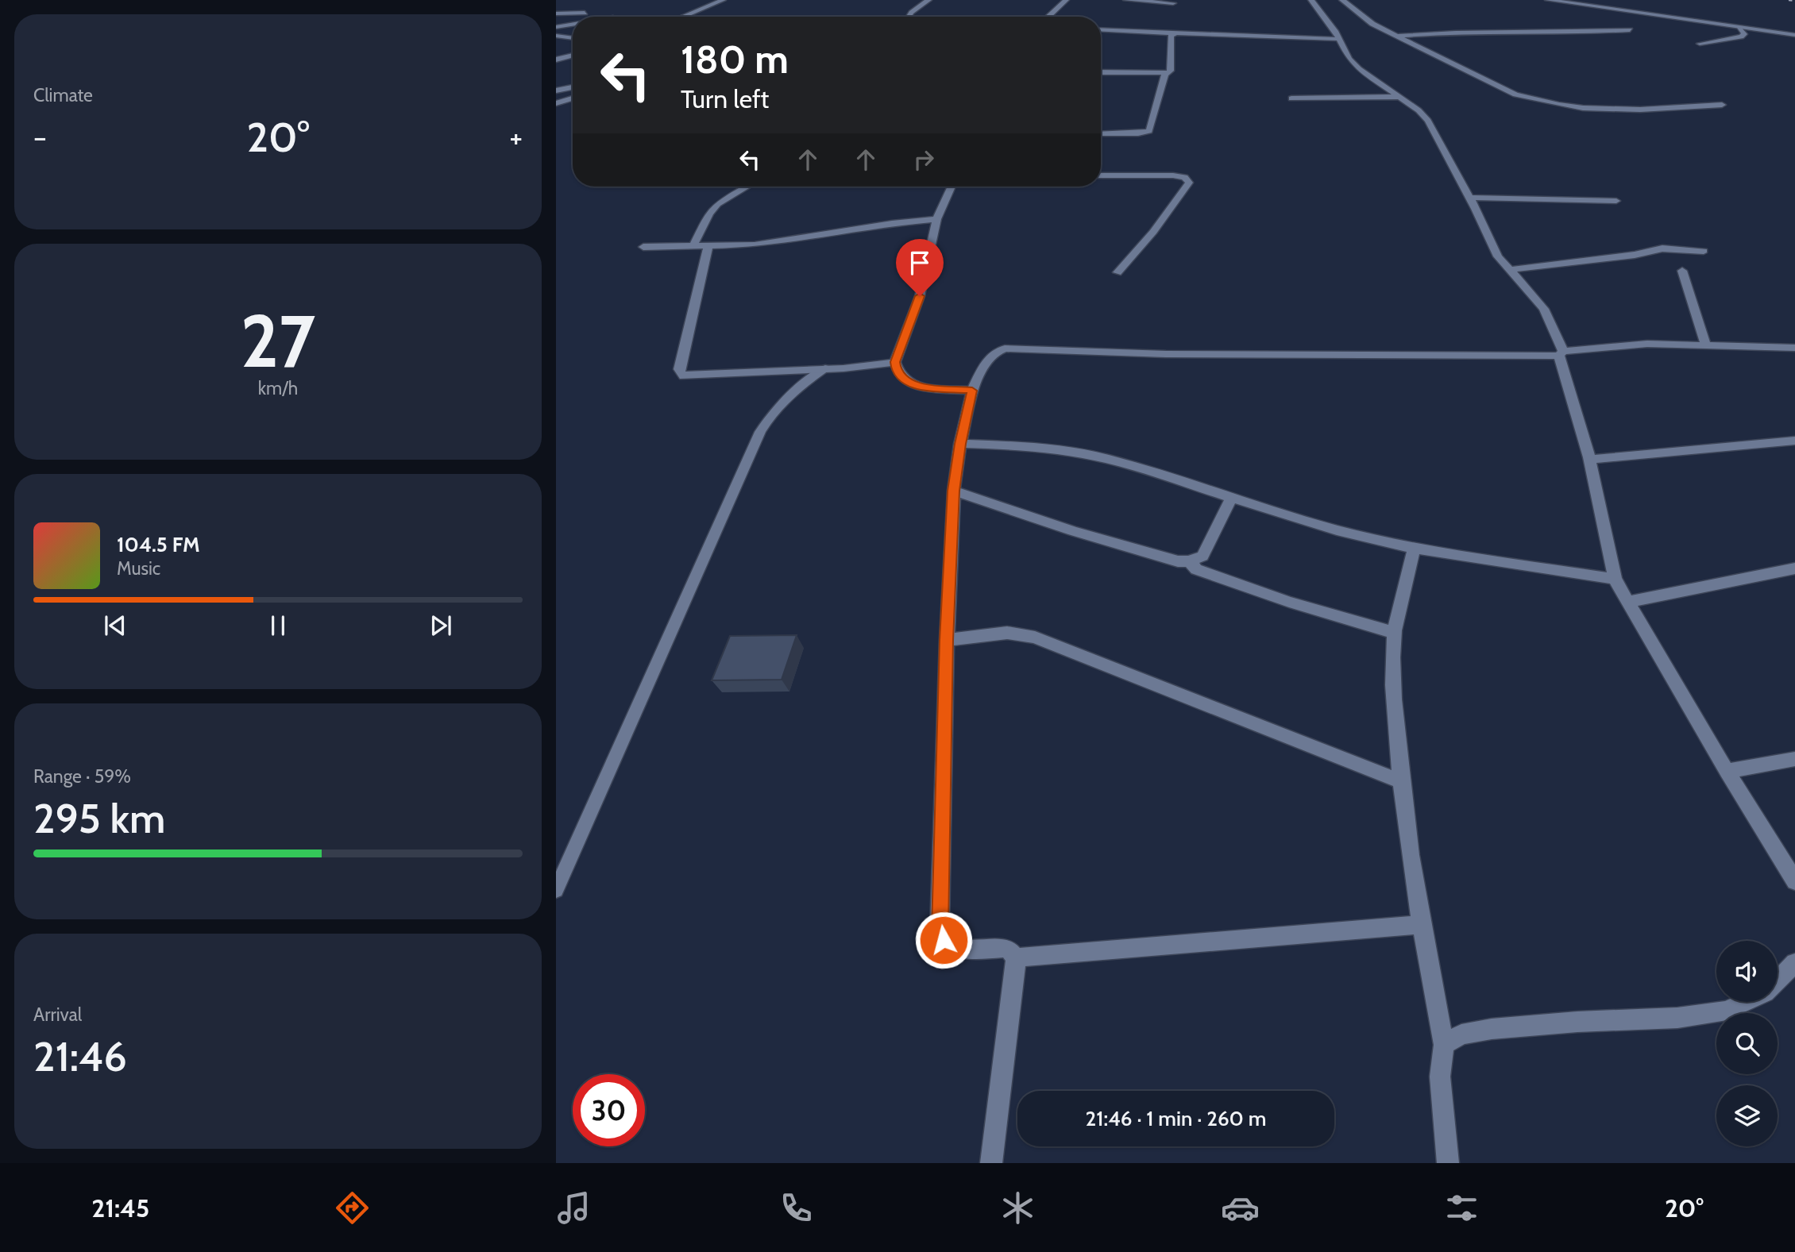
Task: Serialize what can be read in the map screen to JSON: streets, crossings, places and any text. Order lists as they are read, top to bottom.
{
  "page": {
    "tile": [
      "Climate",
      ["27", "km/h"],
      ["Range · 59%", "295 km"],
      ["Arrival", "21:46"]
    ],
    "turn": ["180 m", "Turn left"],
    "heat": ["−", "20°", "+"],
    "song": ["104.5 FM", "Music"],
    "limit": "30",
    "trip": "21:46 · 1 min · 260 m",
    "tabs": ["21:45", "20°"]
  }
}
